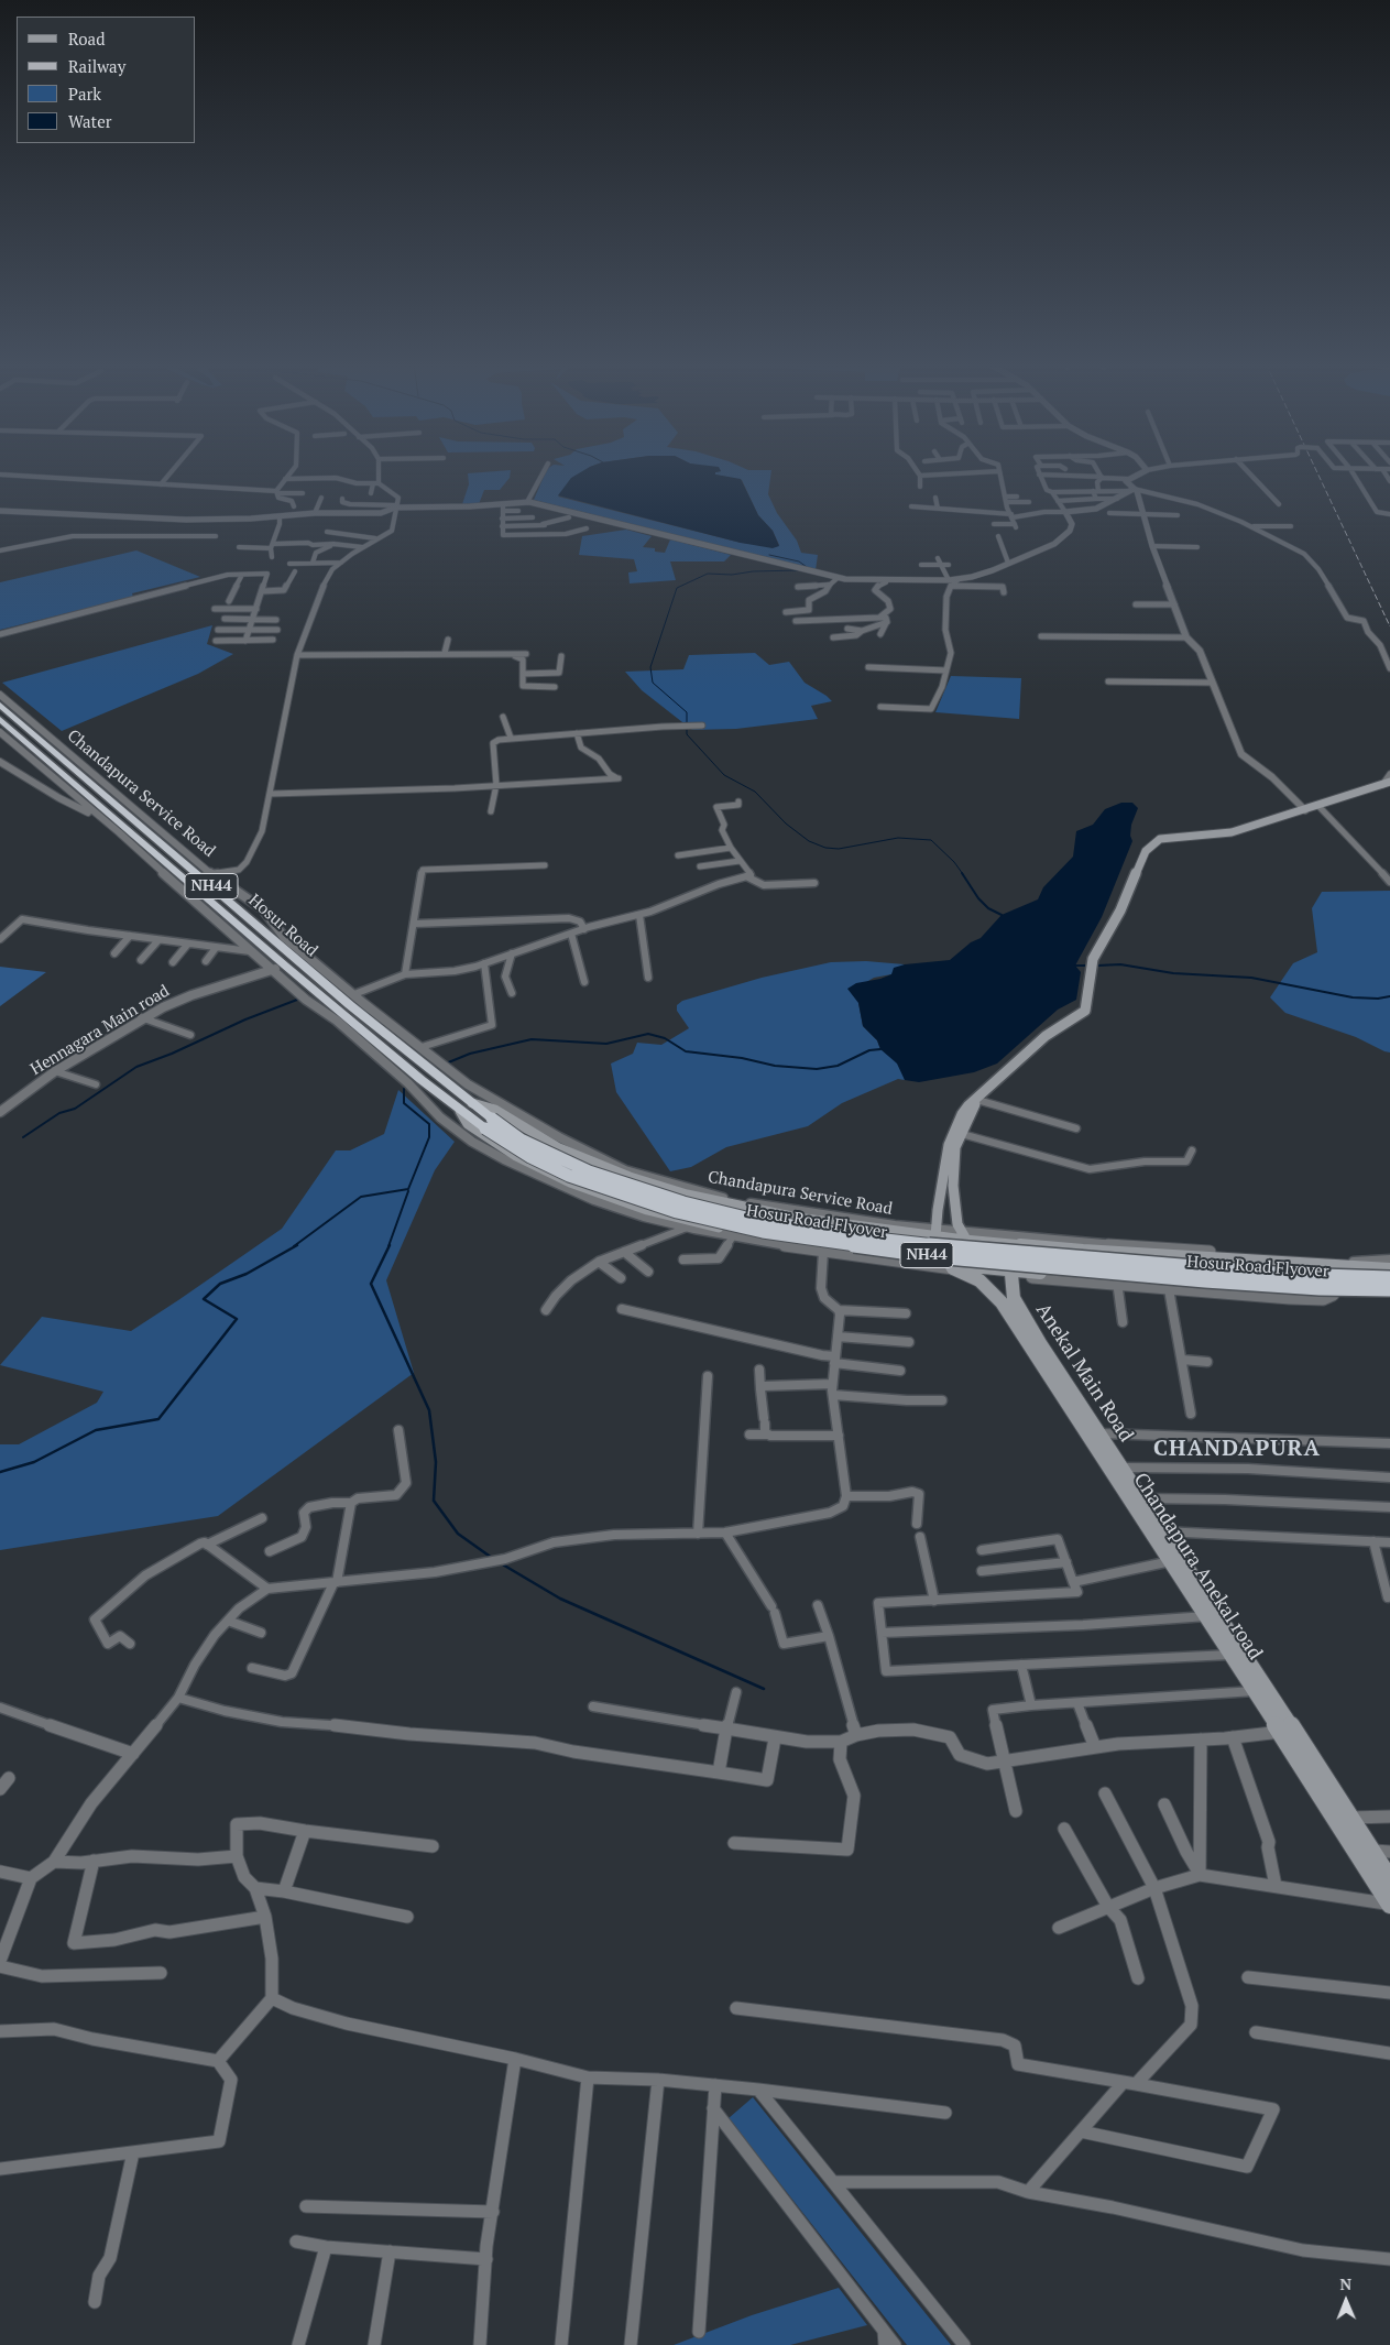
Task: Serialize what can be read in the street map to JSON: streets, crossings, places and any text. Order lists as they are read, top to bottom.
{
  "streets": {
    "highway": ["NH44", "Hosur Road", "Hosur Road Flyover"],
    "main road": ["Anekal Main Road", "Chandapura Anekal road"],
    "street": ["Chandapura Service Road", "Hennagara Main road"]
  },
  "crossings": [
    ["Chandapura Service Road", "Hosur Road"],
    ["Hosur Road", "Hennagara Main road"],
    ["Hosur Road", "Hosur Road Flyover"],
    ["Anekal Main Road", "Chandapura Anekal road"]
  ],
  "districts": ["CHANDAPURA"],
  "legend": [
    "Road",
    "Railway",
    "Park",
    "Water"
  ],
  "north": "top"
}
